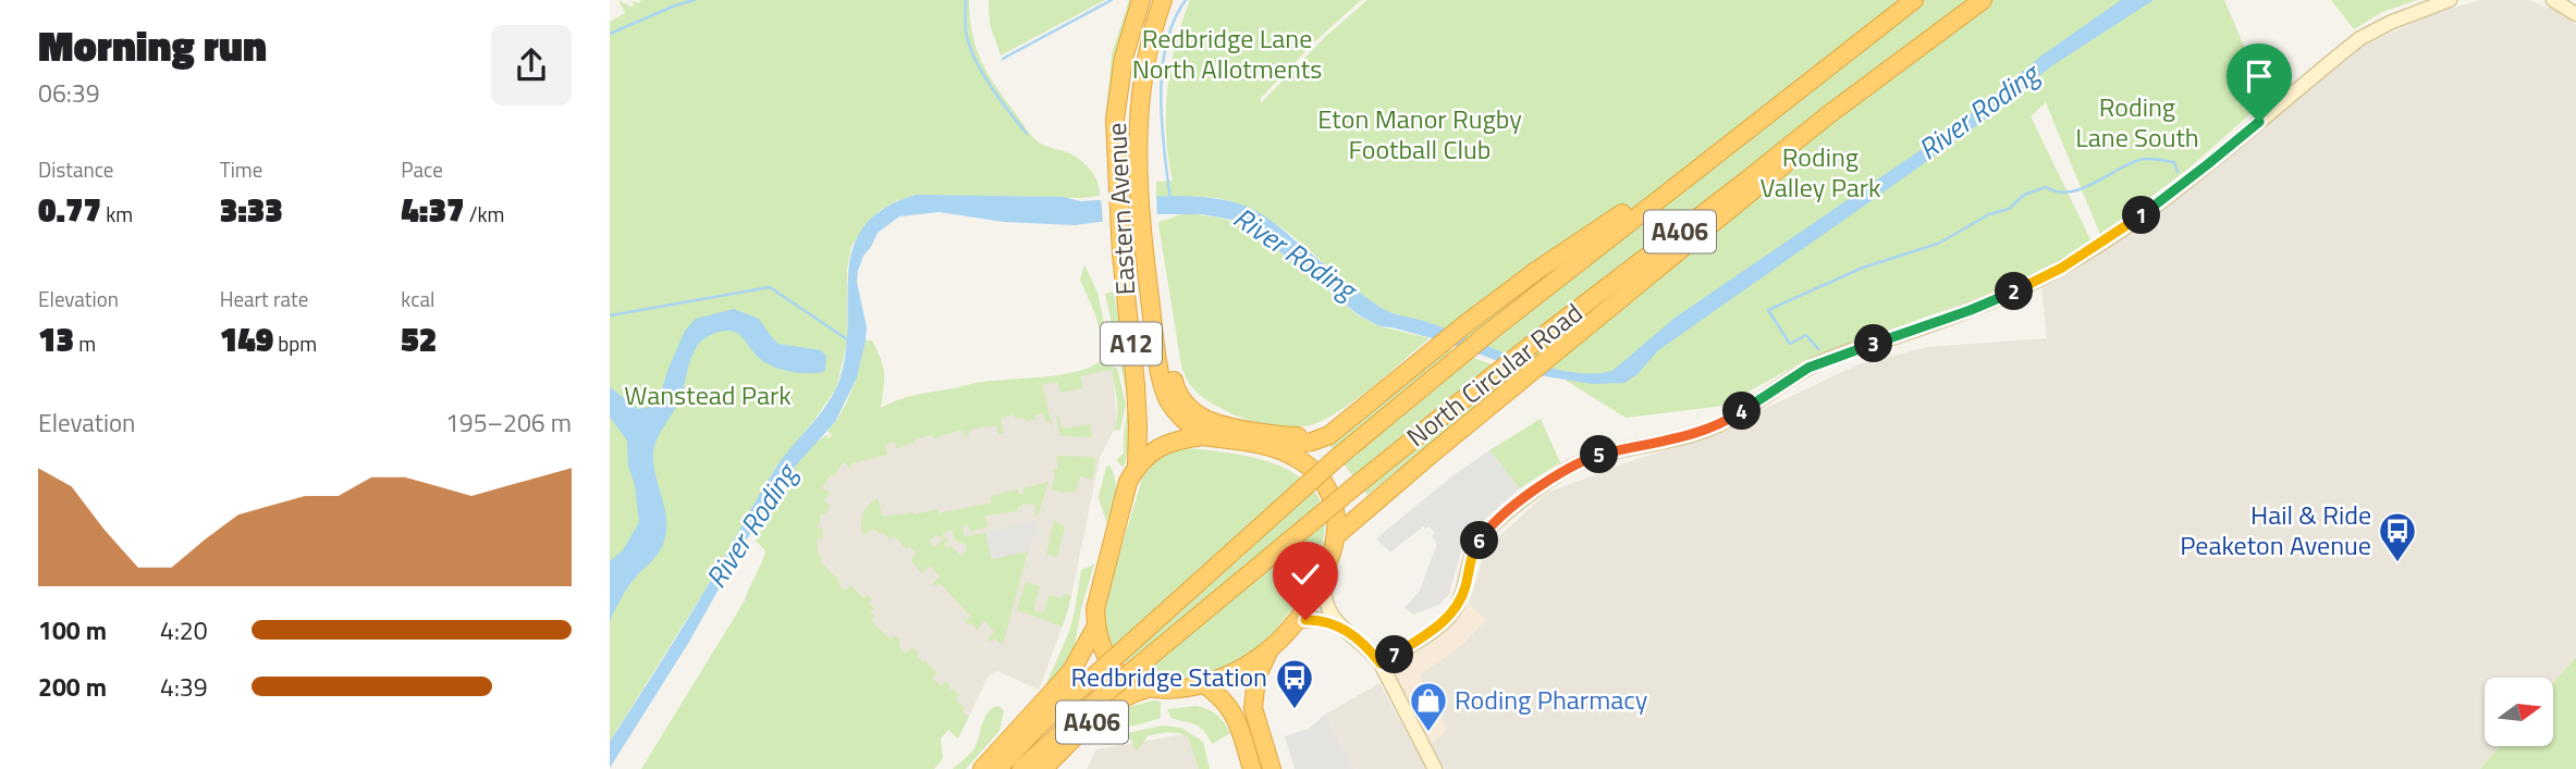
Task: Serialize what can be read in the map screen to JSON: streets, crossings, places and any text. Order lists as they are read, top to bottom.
{
  "streets": {
    "highway": [
      "Eastern Avenue",
      "A406",
      "A12",
      "North Circular Road"
    ]
  },
  "crossings": [
    ["Eastern Avenue", "A406"],
    ["Eastern Avenue", "A12"],
    ["A406", "A12"],
    ["A406", "North Circular Road"]
  ],
  "water": ["River Roding"],
  "parks": [
    "Redbridge Lane North Allotments",
    "Roding Lane South",
    "Eton Manor Rugby Football Club",
    "Roding Valley Park",
    "Wanstead Park"
  ],
  "places": {
    "bus stop": ["Hail & Ride Peaketon Avenue", "Redbridge Station"],
    "shop": ["Roding Pharmacy"]
  },
  "north": "right",
  "page": {
    "heading": ["Morning run", "06:39"],
    "stats": [
      ["Distance", "0.77 km"],
      ["Time", "3:33"],
      ["Pace", "4:37 /km"],
      ["Elevation", "13 m"],
      ["Heart rate", "149 bpm"],
      ["kcal", "52"]
    ],
    "pins": [
      "1",
      "2",
      "3",
      "4",
      "5",
      "6",
      "7"
    ],
    "chart": ["Elevation", "195–206 m"],
    "list": [
      {
        "name": "100 m",
        "note": "4:20"
      },
      {
        "name": "200 m",
        "note": "4:39"
      }
    ]
  }
}
